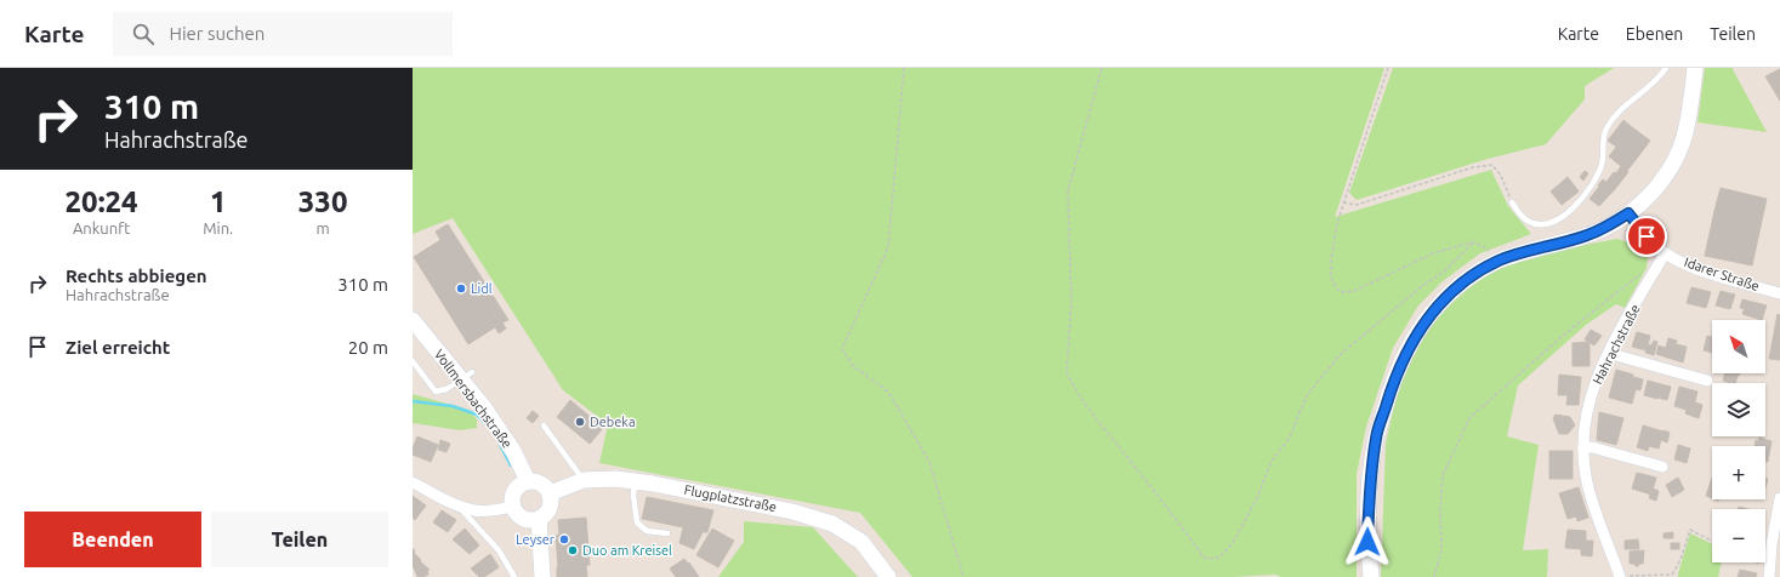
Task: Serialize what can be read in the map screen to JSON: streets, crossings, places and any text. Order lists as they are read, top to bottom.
{
  "streets": {
    "street": [
      "Idarer Straße",
      "Hahrachstraße",
      "Vollmersbachstraße",
      "Flugplatzstraße"
    ]
  },
  "crossings": [
    ["Idarer Straße", "Hahrachstraße"],
    ["Vollmersbachstraße", "Flugplatzstraße"]
  ],
  "places": [
    "Lidl",
    "Debeka",
    "Leyser",
    "Duo am Kreisel"
  ],
  "north": "top left",
  "page": {
    "header": "Karte",
    "search": "Hier suchen",
    "nav": ["Karte", "Ebenen", "Teilen"],
    "turn": ["310 m", "Hahrachstraße"],
    "eta": [
      "20:24",
      "Ankunft",
      "1",
      "Min.",
      "330",
      "m"
    ],
    "list": [
      {
        "name": "Rechts abbiegen",
        "note": "Hahrachstraße",
        "value": "310 m"
      },
      {
        "name": "Ziel erreicht",
        "value": "20 m"
      }
    ],
    "map_buttons": ["+", "−"],
    "buttons": ["Beenden", "Teilen"]
  }
}
